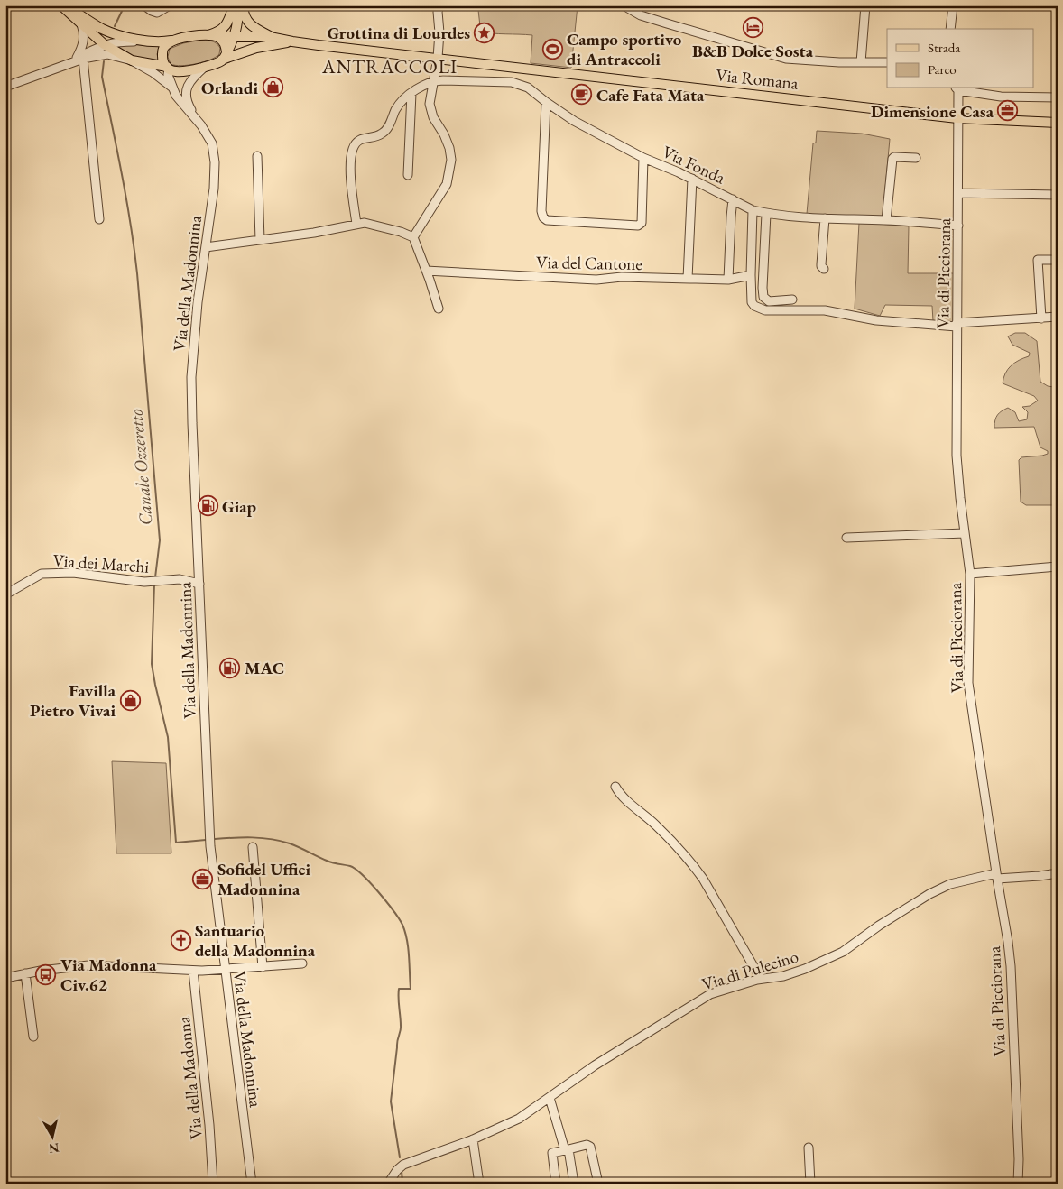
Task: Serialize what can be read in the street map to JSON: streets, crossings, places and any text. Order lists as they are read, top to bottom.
{
  "streets": {
    "main road": ["Via Romana"],
    "street": [
      "Via Fonda",
      "Via del Cantone",
      "Via di Picciorana",
      "Via della Madonnina",
      "Via dei Marchi",
      "Via di Pulecino",
      "Via della Madonna"
    ]
  },
  "crossings": [
    ["Via Romana", "Via di Picciorana"],
    ["Via Fonda", "Via di Picciorana"],
    ["Via di Picciorana", "Via di Pulecino"],
    ["Via della Madonnina", "Via dei Marchi"]
  ],
  "districts": ["ANTRACCOLI"],
  "water": ["Canale Ozzeretto"],
  "places": {
    "hotel": ["B&B Dolce Sosta"],
    "place": ["Grottina di Lourdes"],
    "sports": ["Campo sportivo di Antraccoli"],
    "shop": ["Orlandi", "Favilla Pietro Vivai"],
    "cafe": ["Cafe Fata Mata"],
    "office": ["Dimensione Casa", "Sofidel Uffici Madonnina"],
    "fuel station": ["Giap", "MAC"],
    "church": ["Santuario della Madonnina"],
    "bus stop": ["Via Madonna Civ.62"]
  },
  "legend": ["Strada", "Parco"],
  "north": "bottom"
}
